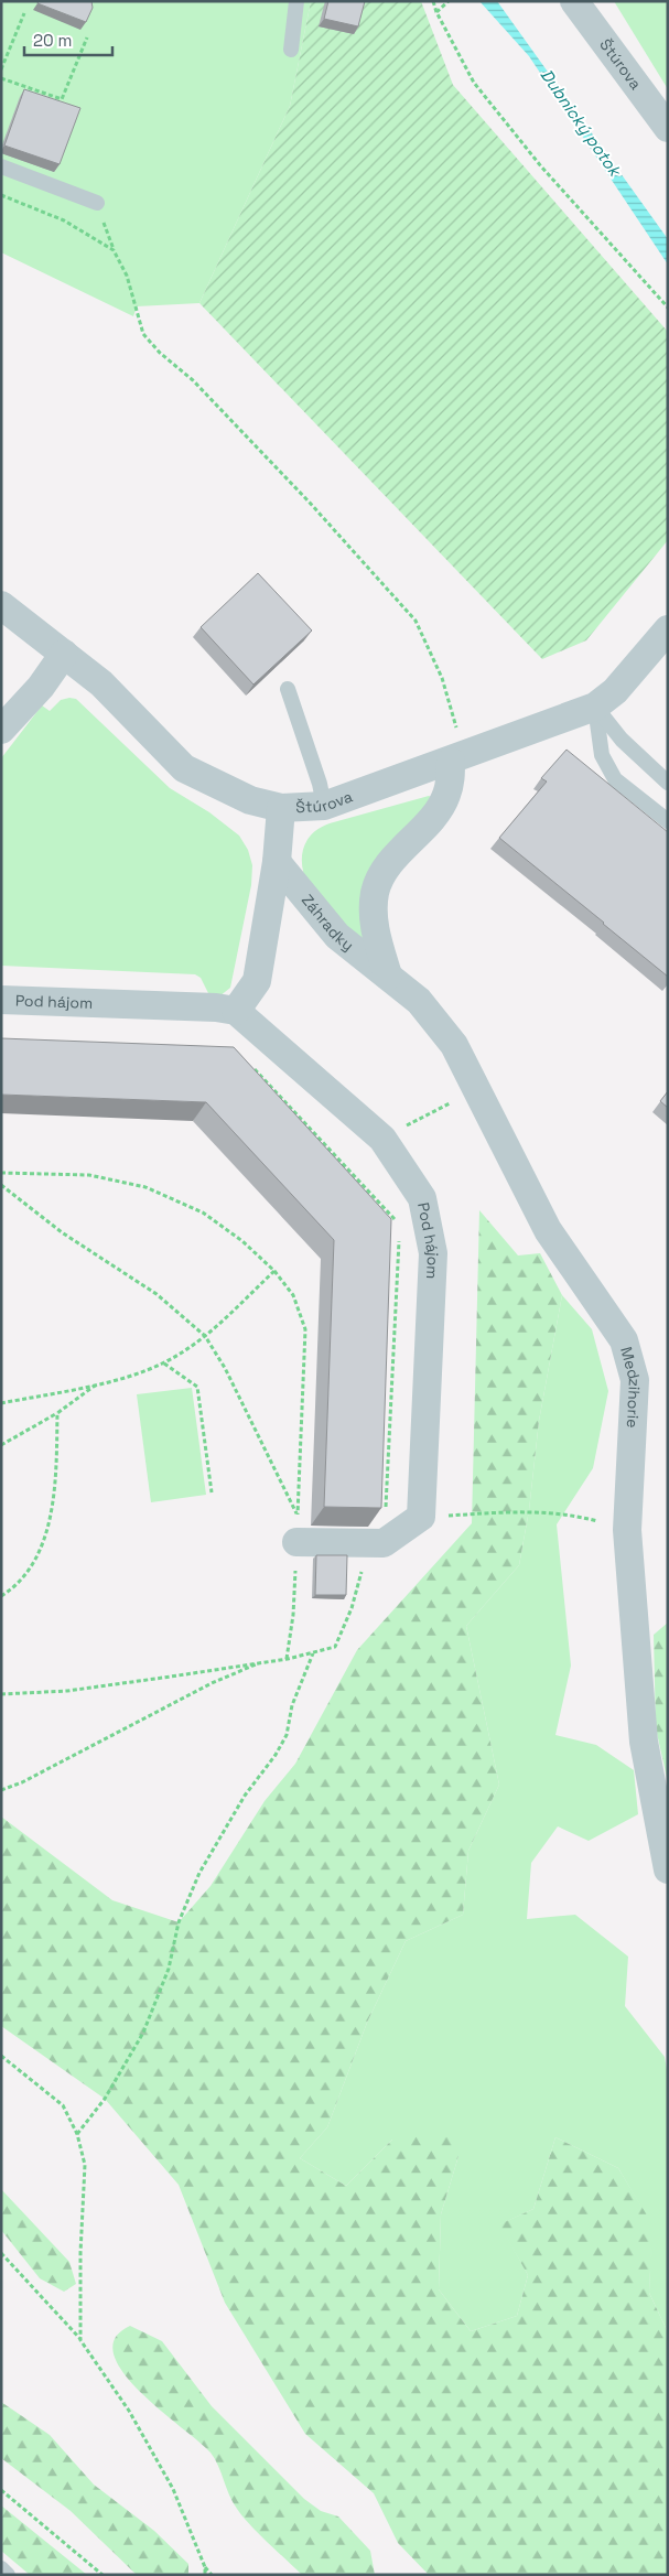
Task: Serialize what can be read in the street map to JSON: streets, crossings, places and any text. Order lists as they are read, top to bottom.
{
  "streets": {
    "street": [
      "Štúrova",
      "Záhradky",
      "Pod hájom",
      "Medzihorie"
    ]
  },
  "crossings": [
    ["Záhradky", "Medzihorie"]
  ],
  "water": ["Dubnický potok"],
  "scale_bar": "20 m"
}
